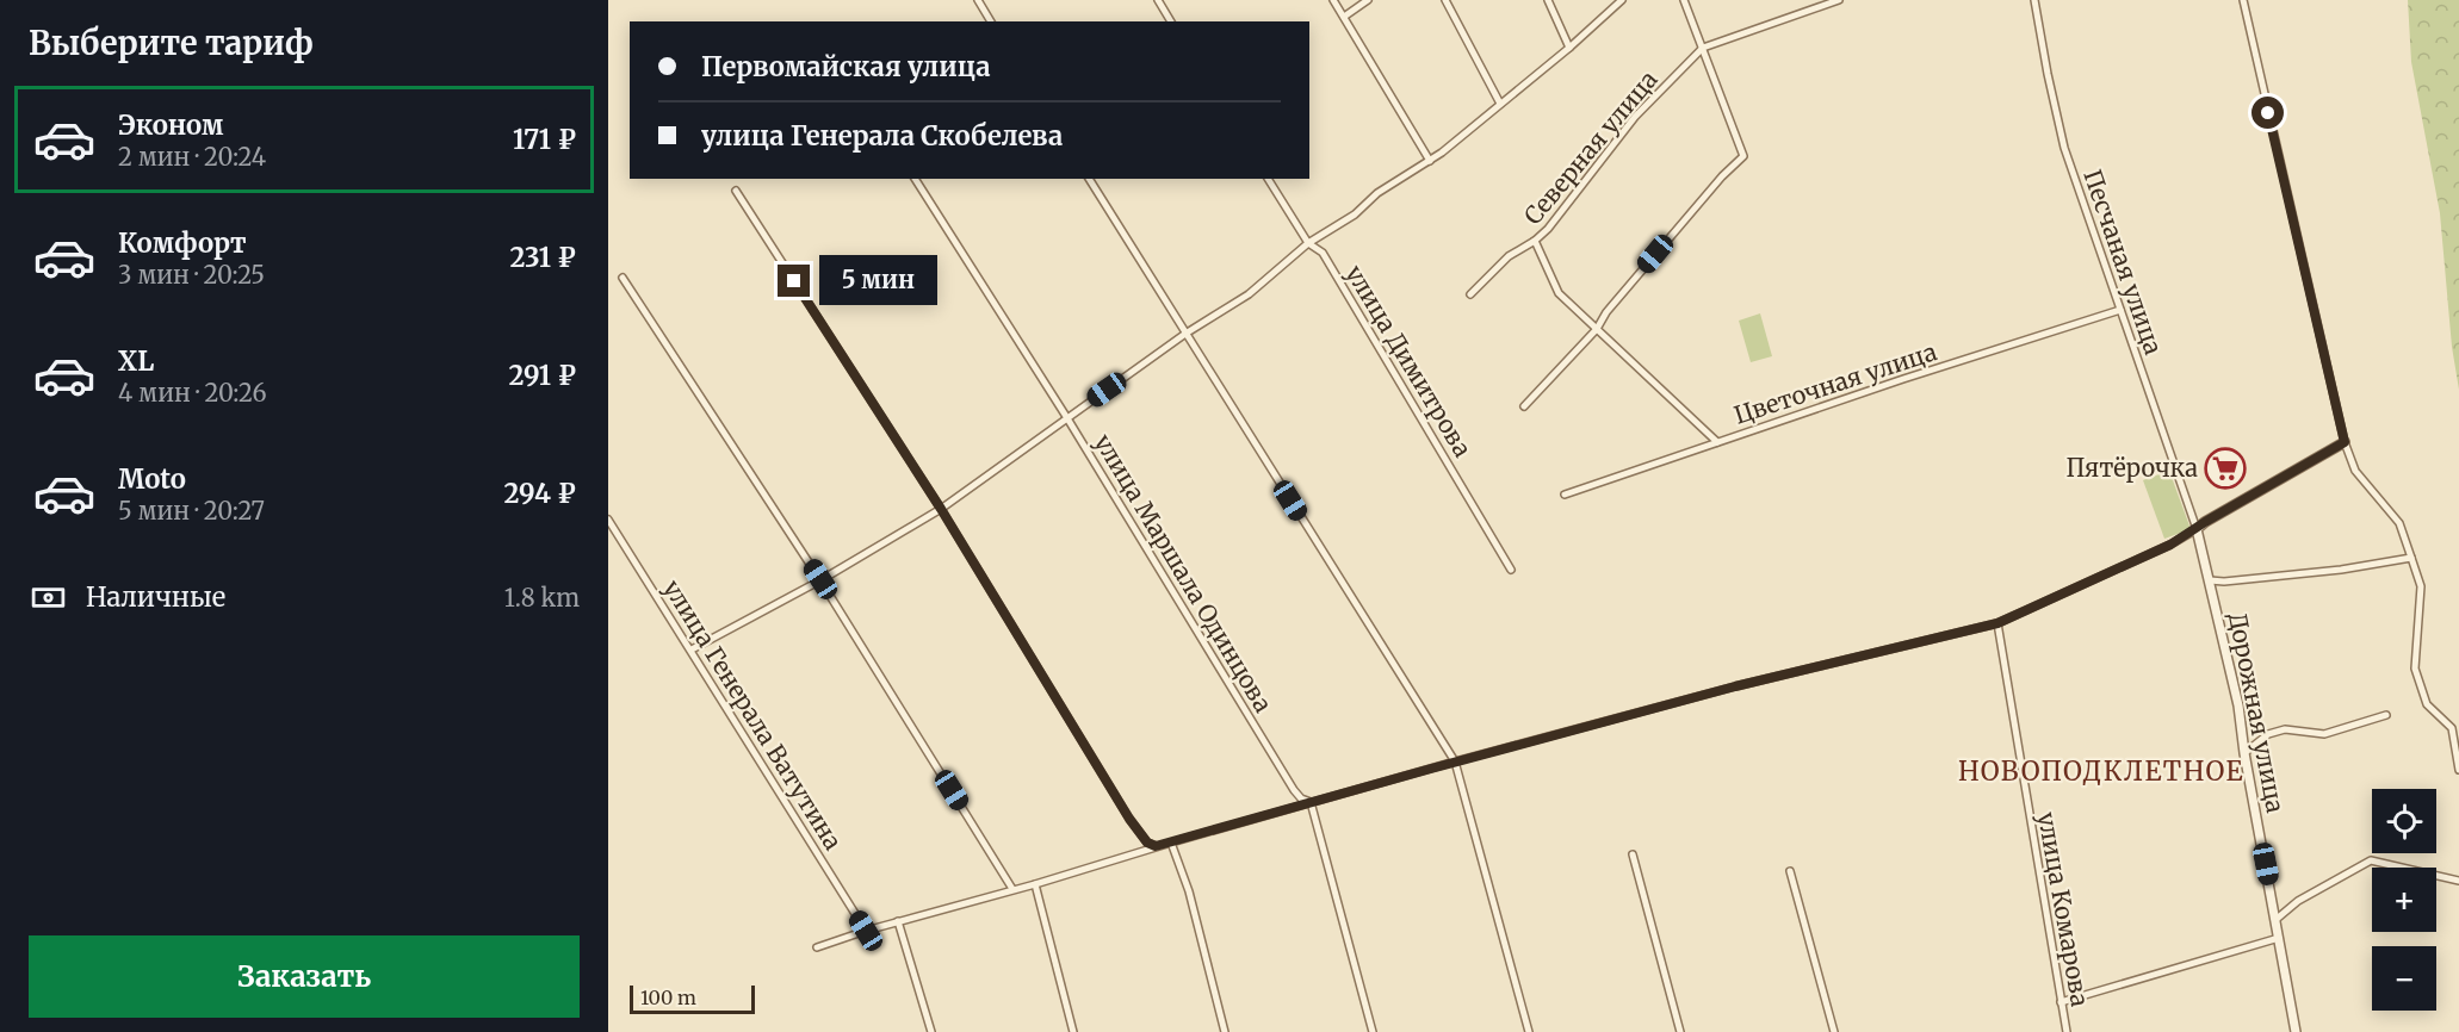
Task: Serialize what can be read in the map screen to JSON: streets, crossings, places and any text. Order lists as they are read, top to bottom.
{
  "streets": {
    "street": [
      "Северная улица",
      "Песчаная улица",
      "улица Димитрова",
      "Цветочная улица",
      "улица Маршала Одинцова",
      "Дорожная улица",
      "улица Генерала Ватутина",
      "улица Комарова"
    ]
  },
  "crossings": [
    ["Песчаная улица", "Цветочная улица"],
    ["Песчаная улица", "Дорожная улица"]
  ],
  "districts": ["НОВОПОДКЛЕТНОЕ"],
  "places": {
    "supermarket": ["Пятёрочка"]
  },
  "scale_bar": "100 m",
  "page": {
    "heading": "Выберите тариф",
    "banner": ["Первомайская улица", "улица Генерала Скобелева"],
    "list": [
      {
        "name": "Эконом",
        "note": "2 мин · 20:24",
        "value": "171 ₽"
      },
      {
        "name": "Комфорт",
        "note": "3 мин · 20:25",
        "value": "231 ₽"
      },
      {
        "name": "XL",
        "note": "4 мин · 20:26",
        "value": "291 ₽"
      },
      {
        "name": "Moto",
        "note": "5 мин · 20:27",
        "value": "294 ₽"
      }
    ],
    "bubble": "5 мин",
    "pay": ["Наличные", "1.8 km"],
    "map_buttons": ["+", "−"],
    "buttons": "Заказать",
    "scale": "100 m"
  }
}
